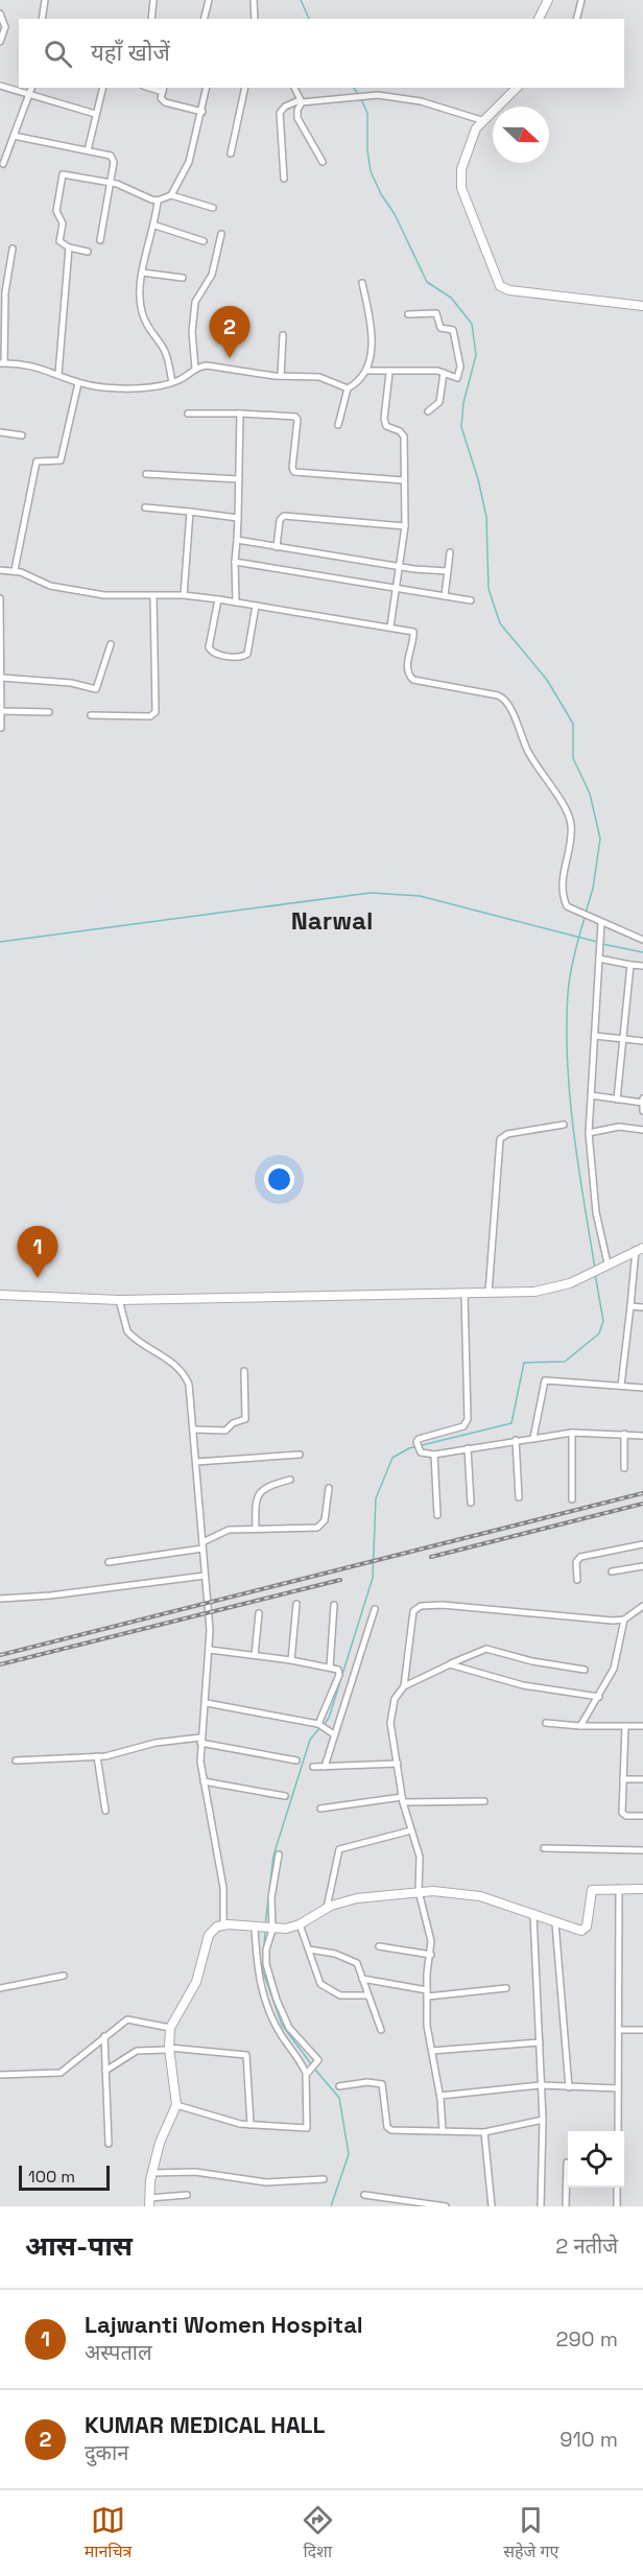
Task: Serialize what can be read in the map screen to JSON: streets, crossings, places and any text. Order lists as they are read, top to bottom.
{
  "districts": ["Narwal"],
  "scale_bar": "100 m",
  "north": "right",
  "page": {
    "search": "यहाँ खोजें",
    "pins": ["2", "1"],
    "scale": "100 m",
    "heading": ["आस-पास", "2 नतीजे"],
    "list": [
      {
        "mark": "1",
        "name": "Lajwanti Women Hospital",
        "note": "अस्पताल",
        "value": "290 m"
      },
      {
        "mark": "2",
        "name": "KUMAR MEDICAL HALL",
        "note": "दुकान",
        "value": "910 m"
      }
    ],
    "nav": ["मानचित्र", "दिशा", "सहेजे गए"]
  }
}
